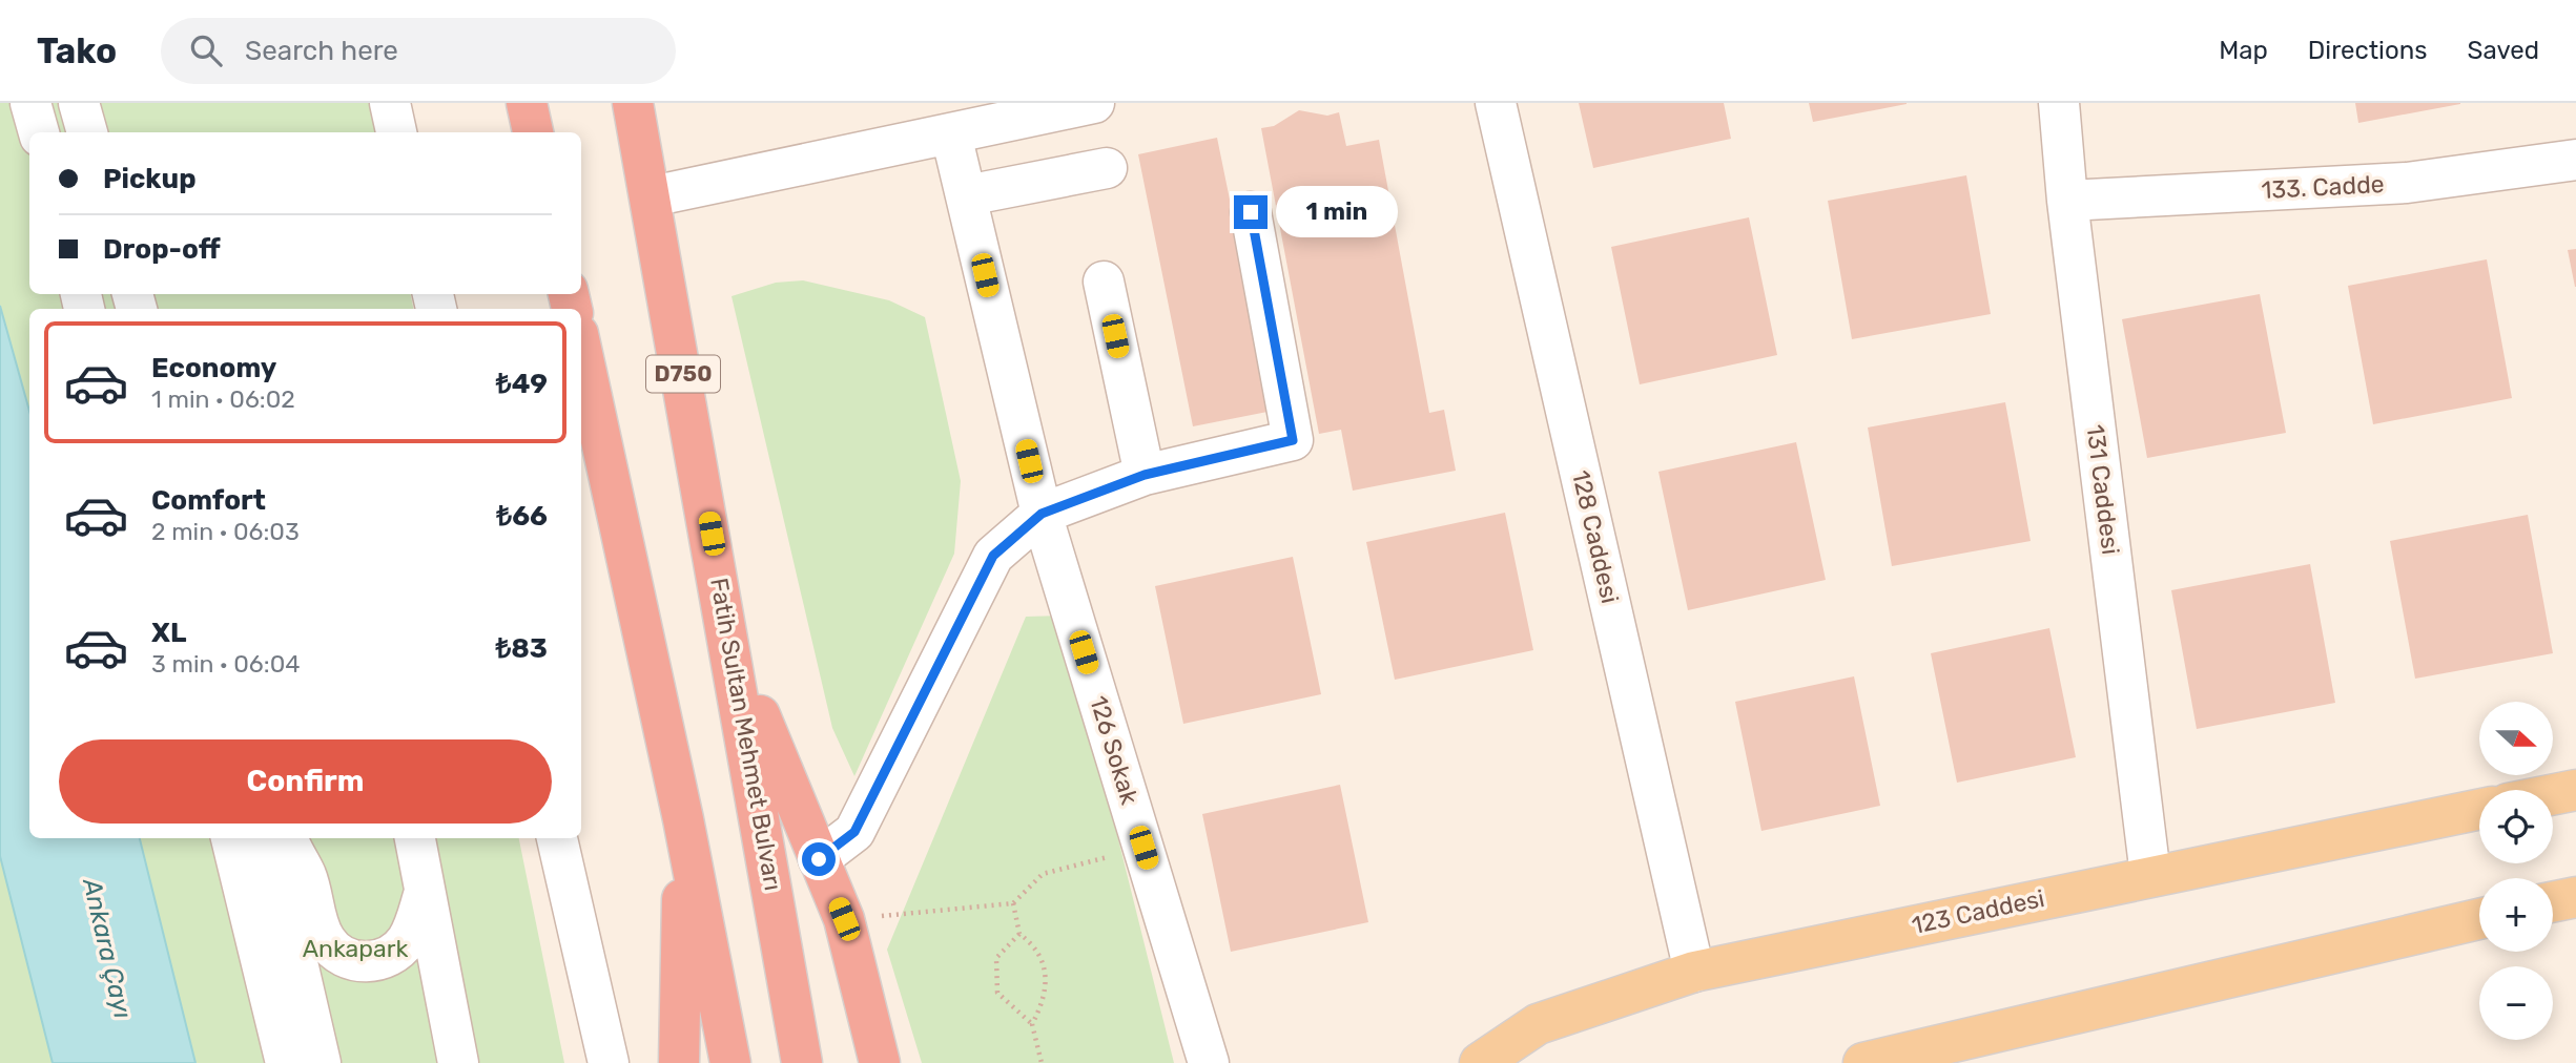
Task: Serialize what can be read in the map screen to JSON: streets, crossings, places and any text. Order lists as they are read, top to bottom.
{
  "streets": {
    "highway": ["D750", "Fatih Sultan Mehmet Bulvarı"],
    "main road": ["123 Caddesi"],
    "street": [
      "133. Cadde",
      "131 Caddesi",
      "128 Caddesi",
      "126 Sokak"
    ]
  },
  "crossings": [
    ["133. Cadde", "131 Caddesi"],
    ["131 Caddesi", "123 Caddesi"],
    ["128 Caddesi", "123 Caddesi"]
  ],
  "water": ["Ankara Çayı"],
  "parks": ["Ankapark"],
  "north": "right",
  "page": {
    "header": "Tako",
    "search": "Search here",
    "nav": ["Map", "Directions", "Saved"],
    "banner": ["Pickup", "Drop-off"],
    "bubble": "1 min",
    "list": [
      {
        "name": "Economy",
        "note": "1 min · 06:02",
        "value": "₺49"
      },
      {
        "name": "Comfort",
        "note": "2 min · 06:03",
        "value": "₺66"
      },
      {
        "name": "XL",
        "note": "3 min · 06:04",
        "value": "₺83"
      }
    ],
    "map_buttons": ["+", "−"],
    "buttons": "Confirm"
  }
}
